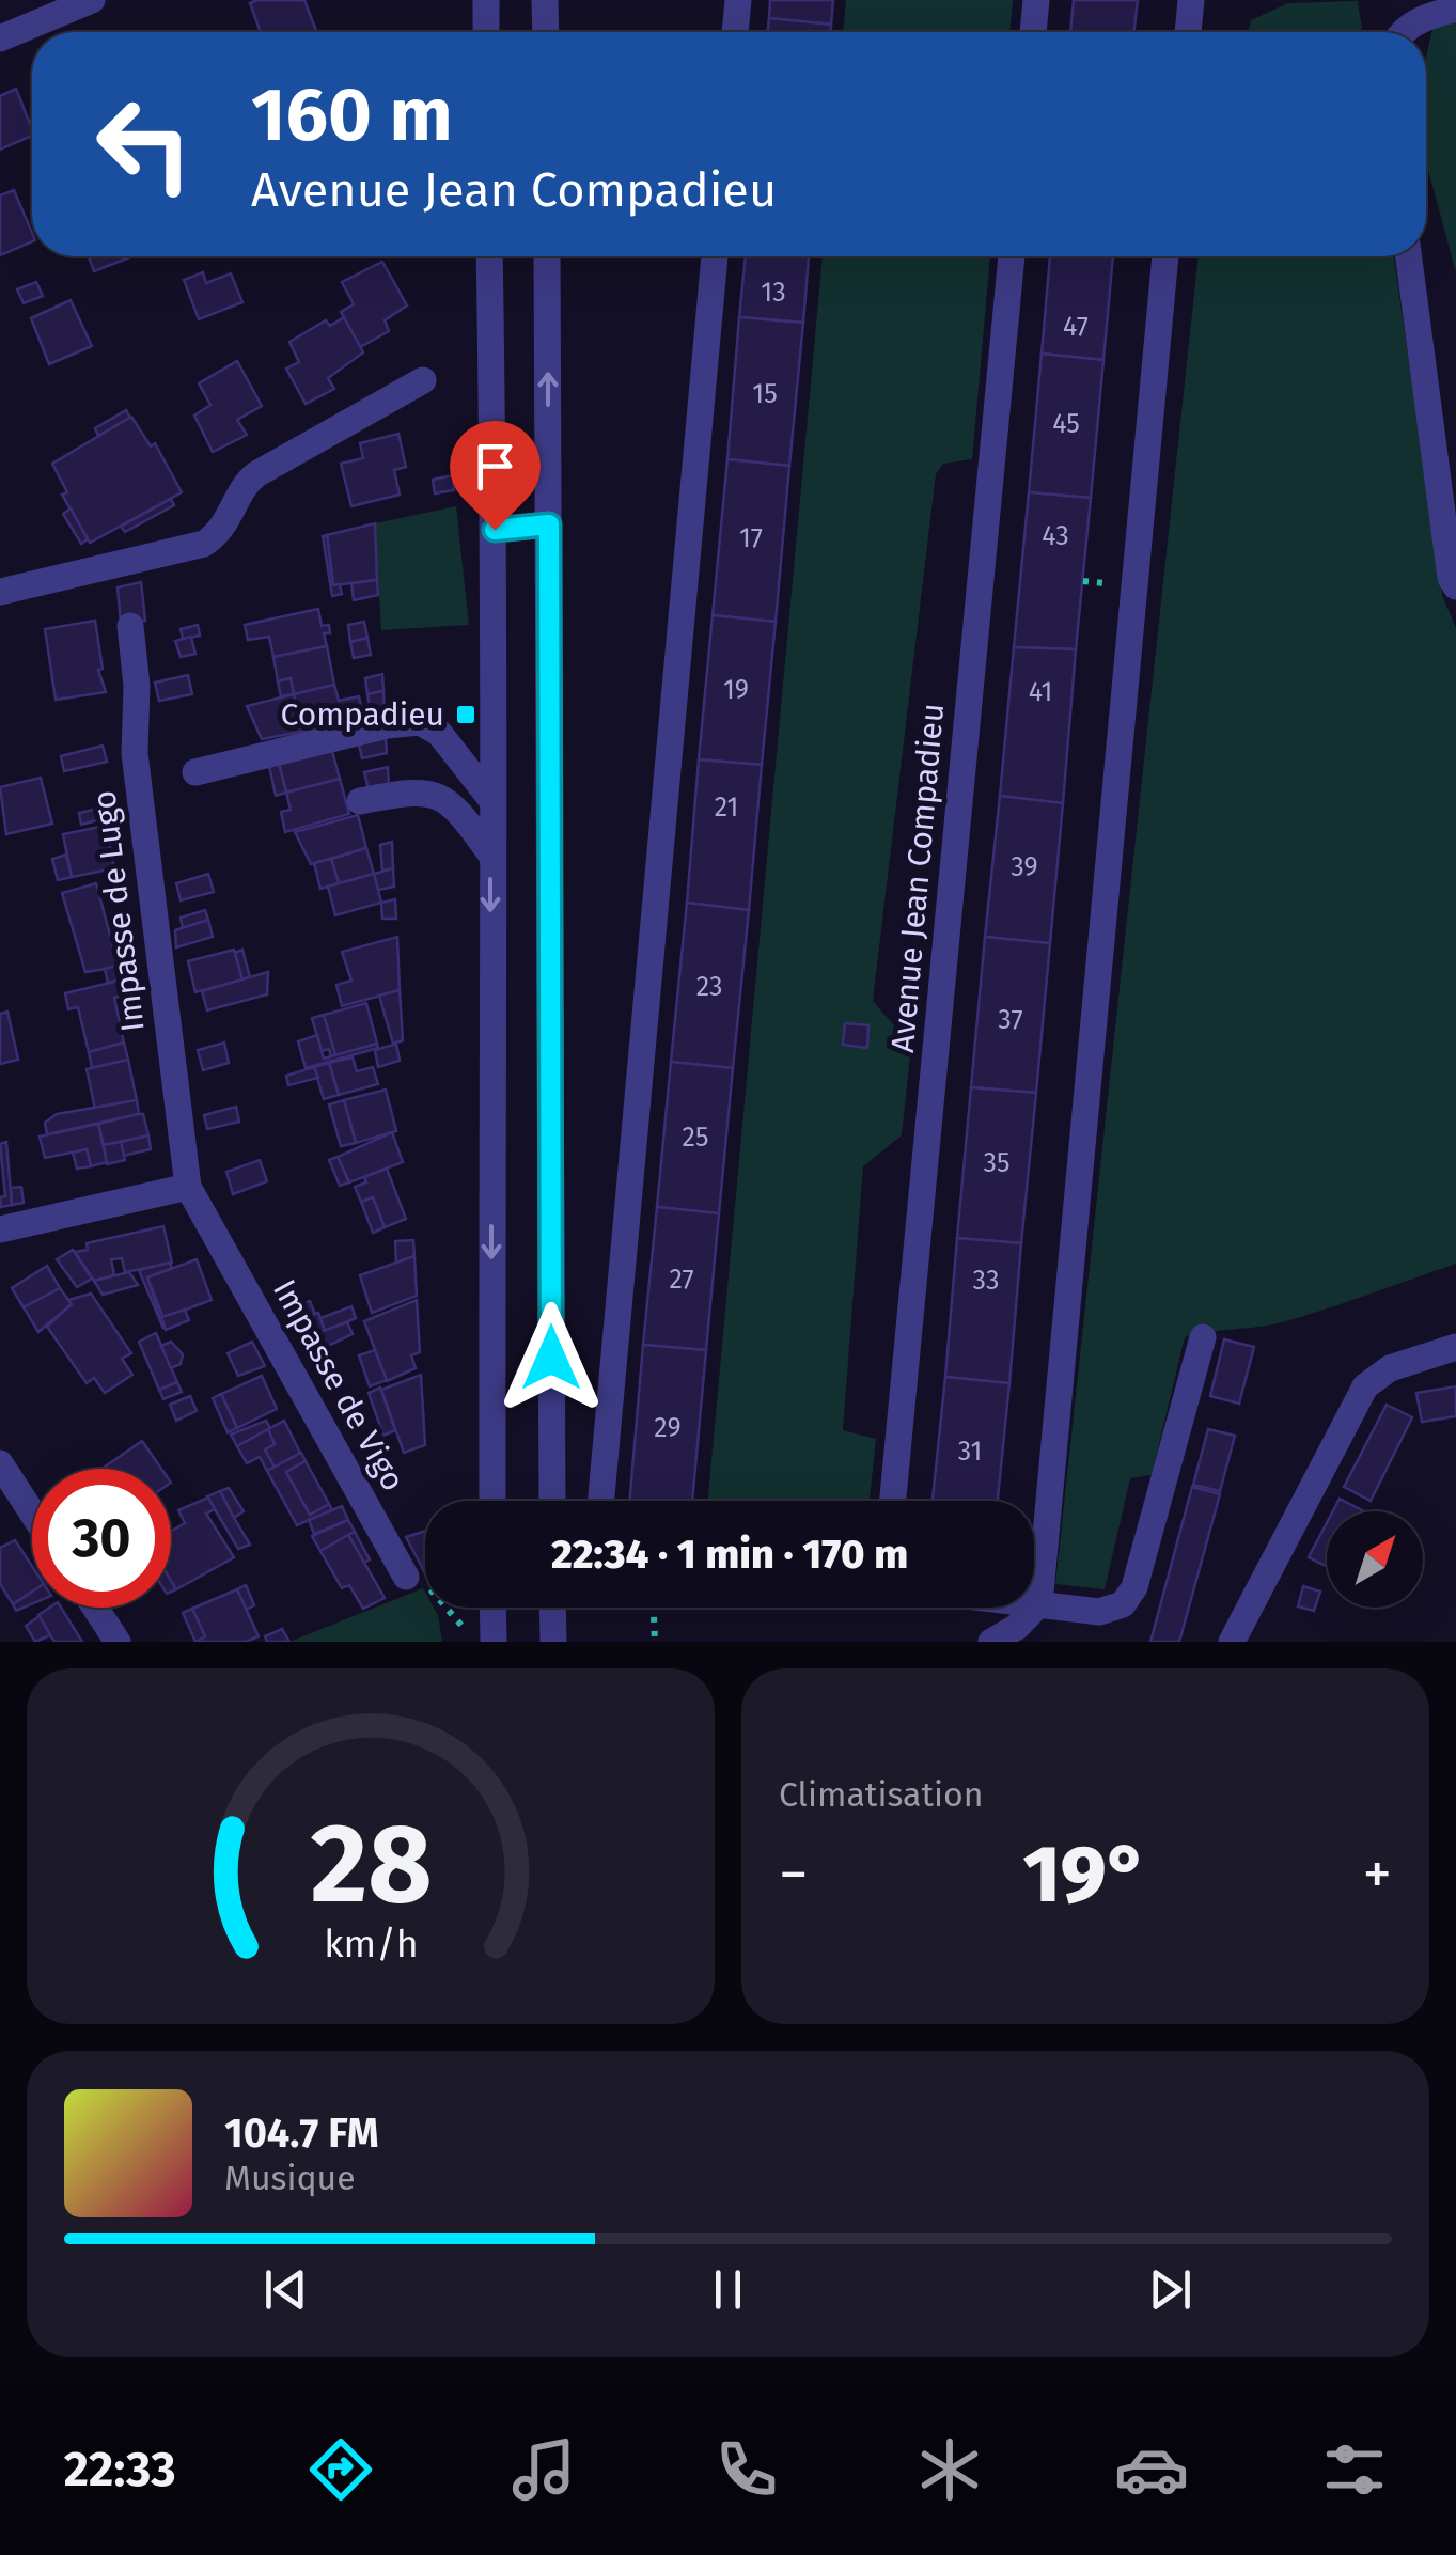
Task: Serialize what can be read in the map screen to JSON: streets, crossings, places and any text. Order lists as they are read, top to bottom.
{
  "streets": {
    "street": ["Avenue Jean Compadieu", "Impasse de Lugo", "Impasse de Vigo"]
  },
  "crossings": [
    ["Impasse de Lugo", "Impasse de Vigo"]
  ],
  "places": {
    "transit": ["Compadieu"]
  },
  "house_numbers": [
    "13",
    "47",
    "15",
    "45",
    "43",
    "17",
    "19",
    "41",
    "21",
    "39",
    "23",
    "37",
    "25",
    "35",
    "27",
    "33",
    "29",
    "31"
  ],
  "north": "top right",
  "page": {
    "turn": ["160 m", "Avenue Jean Compadieu"],
    "limit": "30",
    "trip": "22:34 · 1 min · 170 m",
    "tile": "Climatisation",
    "heat": ["−", "19°", "+"],
    "song": ["104.7 FM", "Musique"],
    "tabs": "22:33",
    "gauge": ["28", "km/h"]
  }
}
